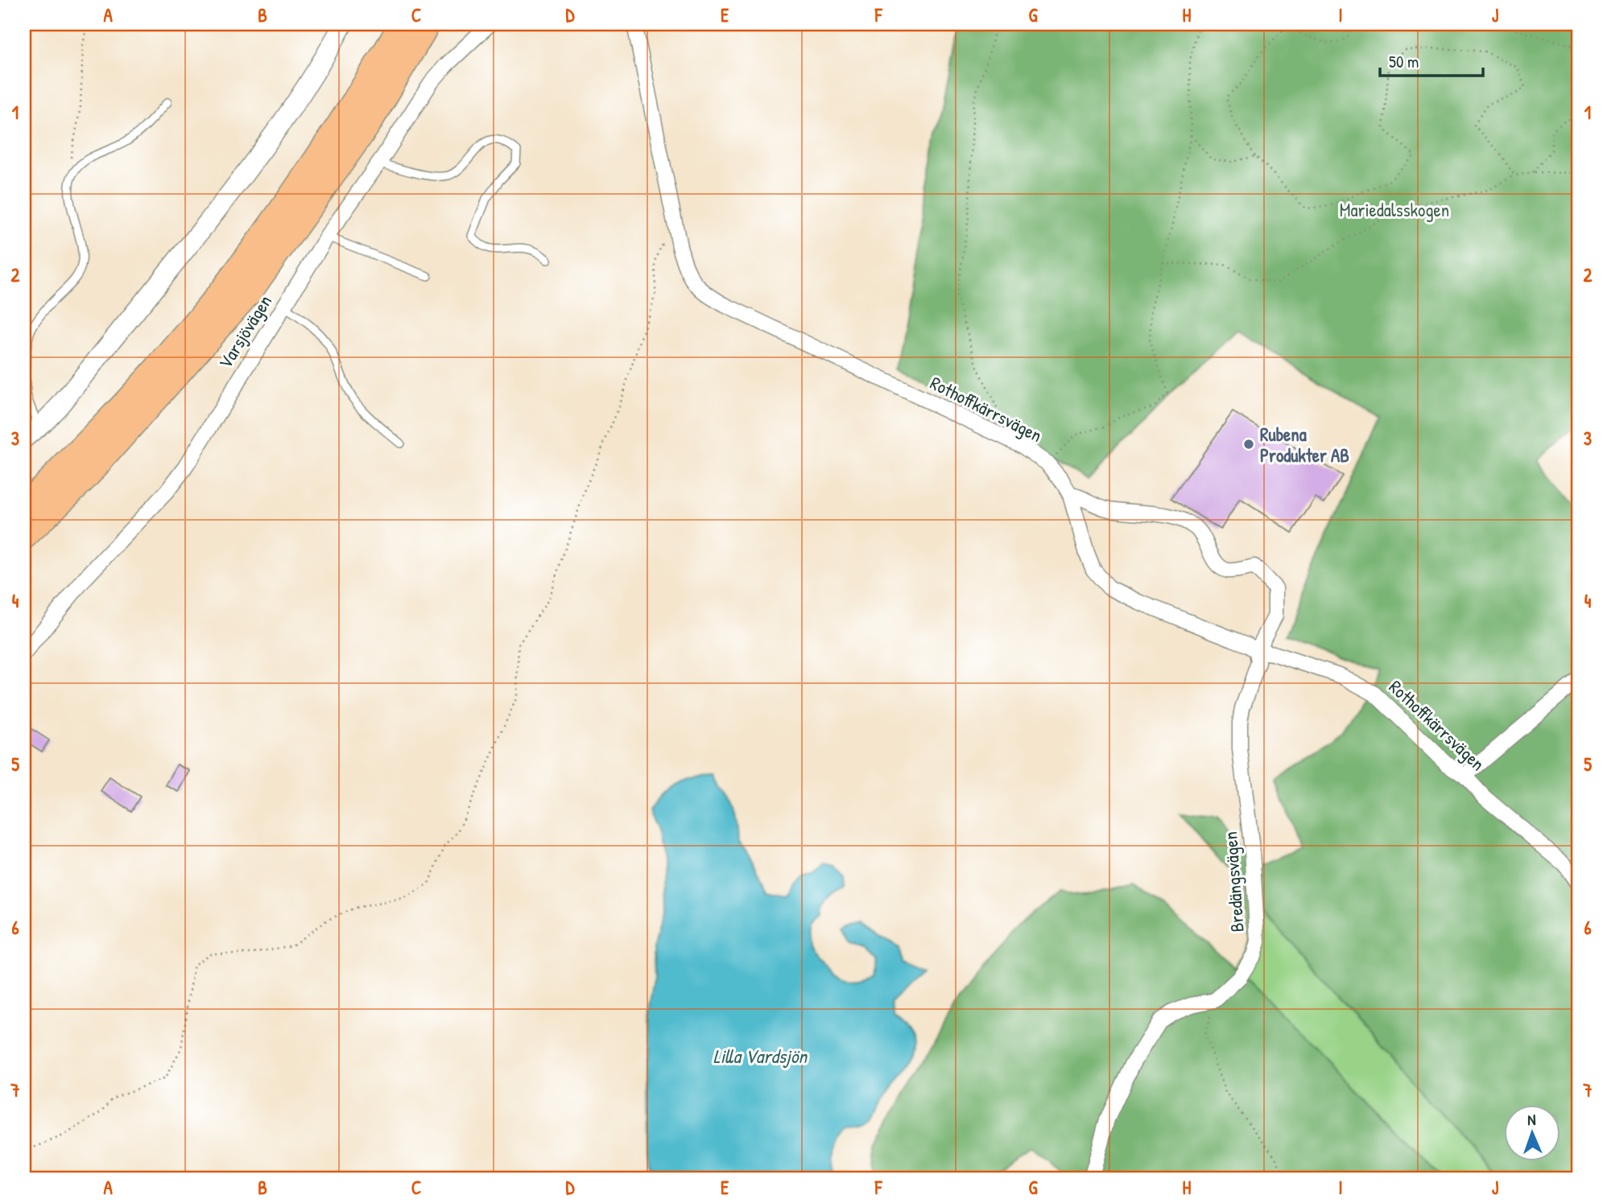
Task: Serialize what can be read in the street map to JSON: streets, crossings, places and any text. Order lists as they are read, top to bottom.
{
  "streets": {
    "street": ["Varsjövägen", "Rothoffkärrsvägen", "Bredängsvägen"]
  },
  "crossings": [
    ["Rothoffkärrsvägen", "Bredängsvägen"]
  ],
  "water": ["Lilla Vardsjön"],
  "parks": ["Mariedalsskogen"],
  "places": ["Rubena Produkter AB"],
  "scale_bar": "50 m",
  "north": "top",
  "grid": {
    "columns": [
      "A",
      "B",
      "C",
      "D",
      "E",
      "F",
      "G",
      "H",
      "I",
      "J"
    ],
    "rows": [
      "1",
      "2",
      "3",
      "4",
      "5",
      "6",
      "7"
    ]
  }
}
